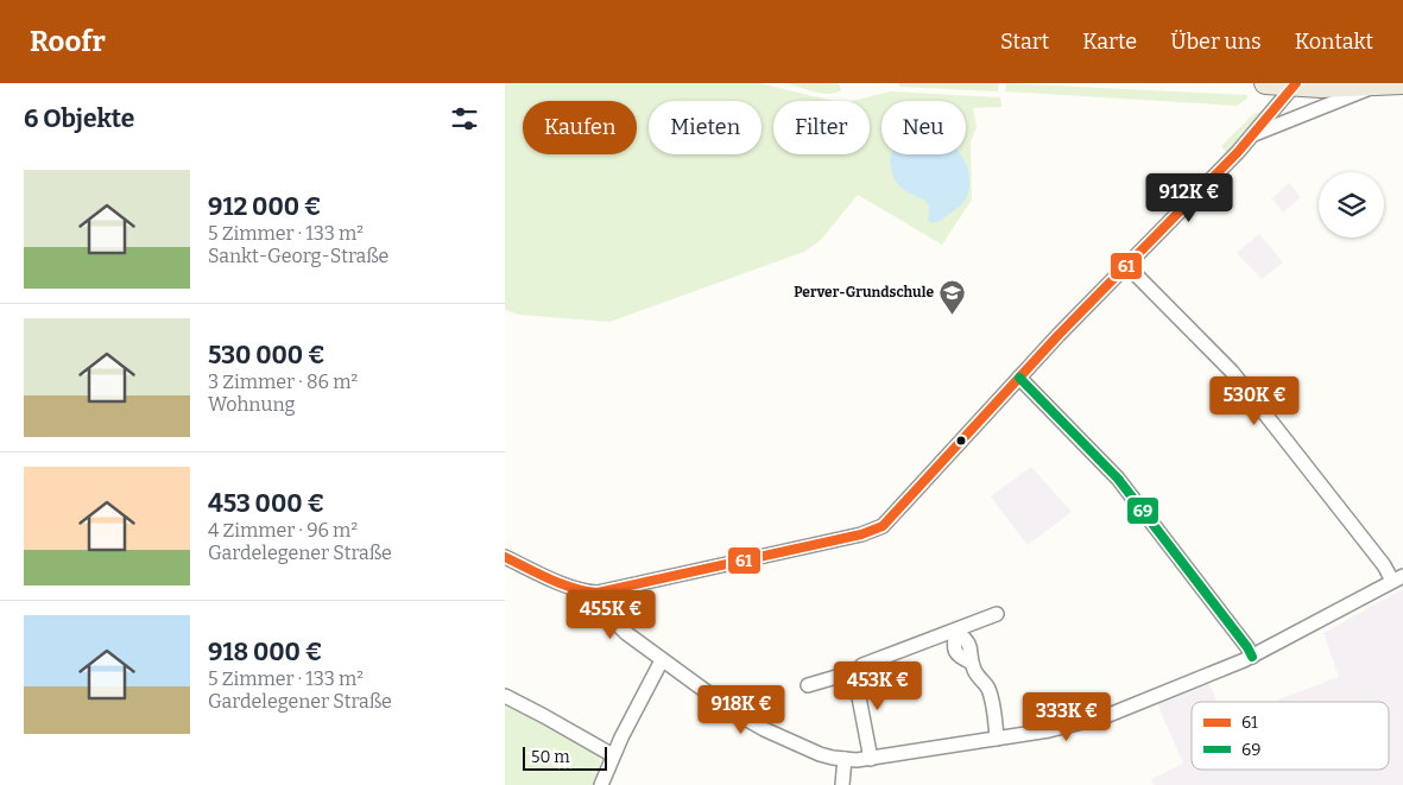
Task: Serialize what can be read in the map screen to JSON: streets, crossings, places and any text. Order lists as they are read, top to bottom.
{
  "places": {
    "school or university": ["Perver-Grundschule"]
  },
  "lines": ["transit line 61", "transit line 69"],
  "legend": ["61", "69"],
  "scale_bar": "50 m",
  "page": {
    "header": "Roofr",
    "nav": [
      "Start",
      "Karte",
      "Über uns",
      "Kontakt"
    ],
    "heading": "6 Objekte",
    "chip": [
      "Kaufen",
      "Mieten",
      "Filter",
      "Neu"
    ],
    "list": [
      {
        "name": "912 000 €",
        "note": "5 Zimmer · 133 m² · Sankt-Georg-Straße"
      },
      {
        "name": "530 000 €",
        "note": "3 Zimmer · 86 m² · Wohnung"
      },
      {
        "name": "453 000 €",
        "note": "4 Zimmer · 96 m² · Gardelegener Straße"
      },
      {
        "name": "918 000 €",
        "note": "5 Zimmer · 133 m² · Gardelegener Straße"
      }
    ],
    "price": [
      "912K €",
      "530K €",
      "455K €",
      "453K €",
      "918K €",
      "333K €"
    ],
    "scale": "50 m"
  }
}
